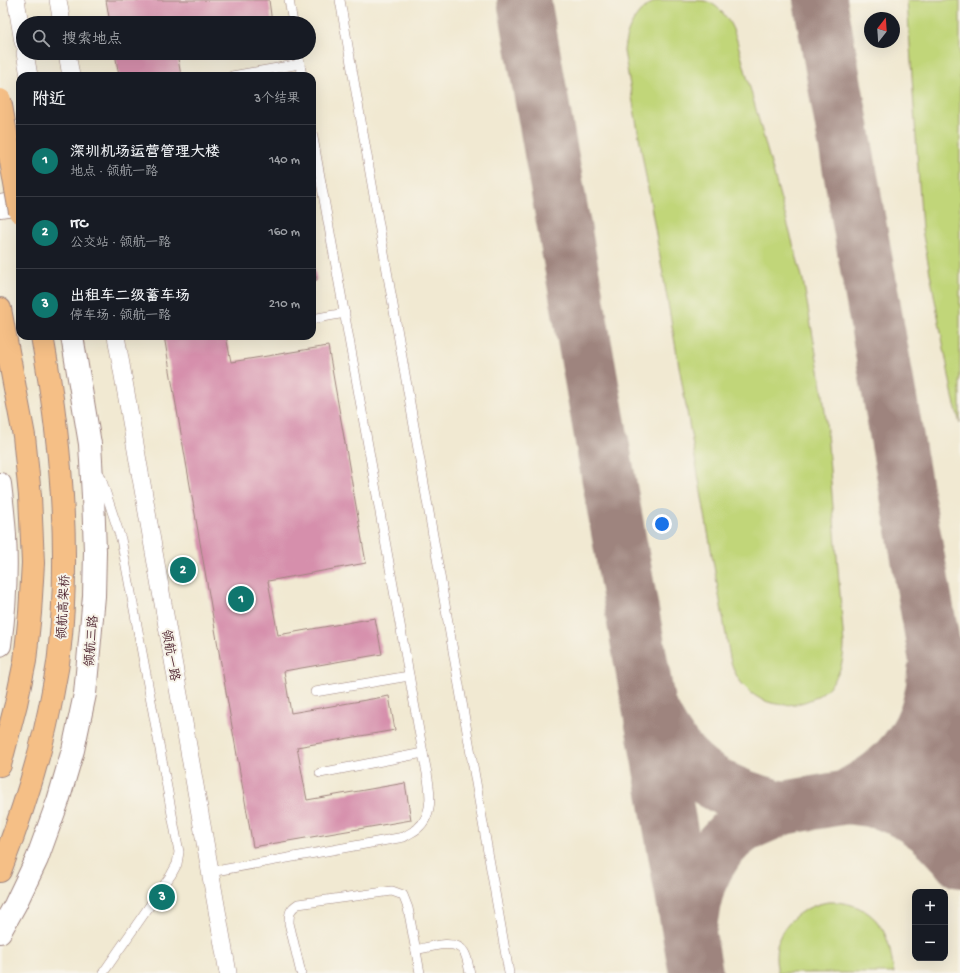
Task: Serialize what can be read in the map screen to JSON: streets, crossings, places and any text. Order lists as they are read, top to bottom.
{
  "streets": {
    "main road": ["领航高架桥"],
    "street": ["领航三路", "领航一路"]
  },
  "north": "top",
  "page": {
    "search": "搜索地点",
    "heading": ["附近", "3个结果"],
    "list": [
      {
        "mark": "1",
        "name": "深圳机场运营管理大楼",
        "note": "地点 · 领航一路",
        "value": "140 m"
      },
      {
        "mark": "2",
        "name": "ITC",
        "note": "公交站 · 领航一路",
        "value": "160 m"
      },
      {
        "mark": "3",
        "name": "出租车二级蓄车场",
        "note": "停车场 · 领航一路",
        "value": "210 m"
      }
    ],
    "pins": ["2", "1", "3"],
    "map_buttons": ["+", "−"]
  }
}
